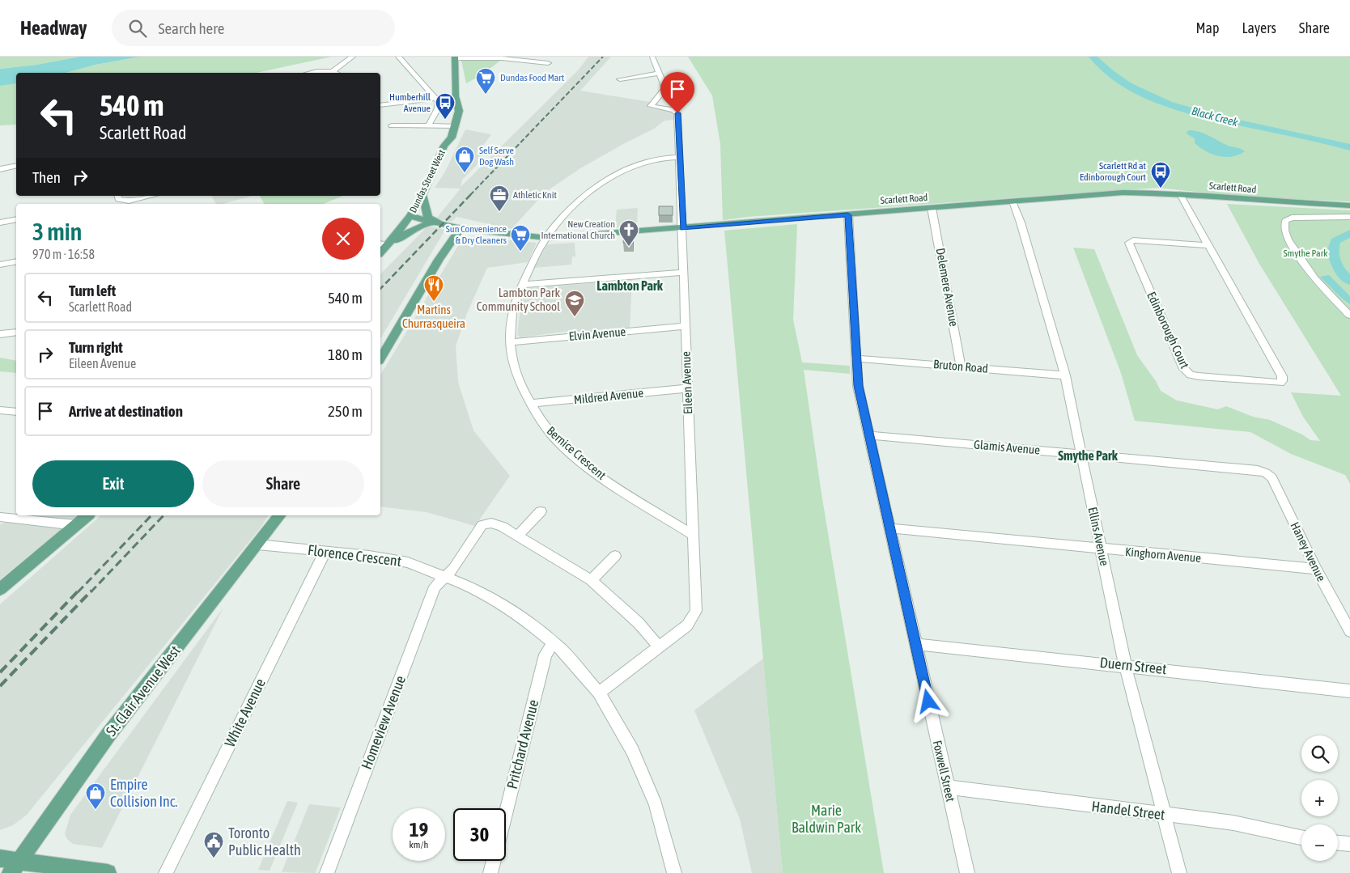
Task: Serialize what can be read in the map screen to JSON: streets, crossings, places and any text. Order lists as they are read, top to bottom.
{
  "streets": {
    "main road": ["Dundas Street West", "Scarlett Road", "St. Clair Avenue West"],
    "street": [
      "Delemere Avenue",
      "Edinborough Court",
      "Elvin Avenue",
      "Bruton Road",
      "Eileen Avenue",
      "Mildred Avenue",
      "Glamis Avenue",
      "Bernice Crescent",
      "Ellins Avenue",
      "Haney Avenue",
      "Kinghorn Avenue",
      "Florence Crescent",
      "Duern Street",
      "White Avenue",
      "Homeview Avenue",
      "Pritchard Avenue",
      "Foxwell Street",
      "Handel Street"
    ]
  },
  "crossings": [
    ["Dundas Street West", "Scarlett Road"],
    ["Scarlett Road", "Delemere Avenue"],
    ["Scarlett Road", "Edinborough Court"],
    ["Scarlett Road", "Eileen Avenue"],
    ["Scarlett Road", "Bernice Crescent"],
    ["Scarlett Road", "Ellins Avenue"],
    ["Scarlett Road", "Foxwell Street"],
    ["Delemere Avenue", "Bruton Road"],
    ["Elvin Avenue", "Eileen Avenue"],
    ["Elvin Avenue", "Bernice Crescent"],
    ["Bruton Road", "Ellins Avenue"],
    ["Bruton Road", "Foxwell Street"],
    ["Eileen Avenue", "Mildred Avenue"],
    ["Eileen Avenue", "Bernice Crescent"],
    ["Eileen Avenue", "Florence Crescent"],
    ["Mildred Avenue", "Bernice Crescent"],
    ["Glamis Avenue", "Ellins Avenue"],
    ["Glamis Avenue", "Haney Avenue"],
    ["Glamis Avenue", "Foxwell Street"],
    ["Ellins Avenue", "Kinghorn Avenue"],
    ["Ellins Avenue", "Duern Street"],
    ["Ellins Avenue", "Handel Street"],
    ["Haney Avenue", "Kinghorn Avenue"],
    ["Kinghorn Avenue", "Foxwell Street"],
    ["Florence Crescent", "St. Clair Avenue West"],
    ["Florence Crescent", "White Avenue"],
    ["Florence Crescent", "Homeview Avenue"],
    ["Florence Crescent", "Pritchard Avenue"],
    ["Duern Street", "Foxwell Street"],
    ["Foxwell Street", "Handel Street"]
  ],
  "districts": ["Lambton Park", "Smythe Park"],
  "water": ["Black Creek"],
  "parks": ["Smythe Park", "Marie Baldwin Park"],
  "places": {
    "supermarket": ["Dundas Food Mart", "Sun Convenience & Dry Cleaners"],
    "bus stop": ["Humberhill Avenue", "Scarlett Rd at Edinborough Court"],
    "shop": ["Self Serve Dog Wash", "Empire Collision Inc."],
    "office": ["Athletic Knit"],
    "church": ["New Creation International Church"],
    "restaurant": ["Martins Churrasqueira"],
    "school or university": ["Lambton Park Community School"],
    "public building": ["Toronto Public Health"]
  },
  "page": {
    "header": "Headway",
    "search": "Search here",
    "nav": ["Map", "Layers", "Share"],
    "turn": ["540 m", "Scarlett Road"],
    "then": "Then",
    "heading": ["3 min", "970 m · 16:58"],
    "list": [
      {
        "name": "Turn left",
        "note": "Scarlett Road",
        "value": "540 m"
      },
      {
        "name": "Turn right",
        "note": "Eileen Avenue",
        "value": "180 m"
      },
      {
        "name": "Arrive at destination",
        "value": "250 m"
      }
    ],
    "buttons": ["Exit", "Share"],
    "map_buttons": ["+", "−"],
    "speed": "19 km/h",
    "limit": "30"
  }
}
